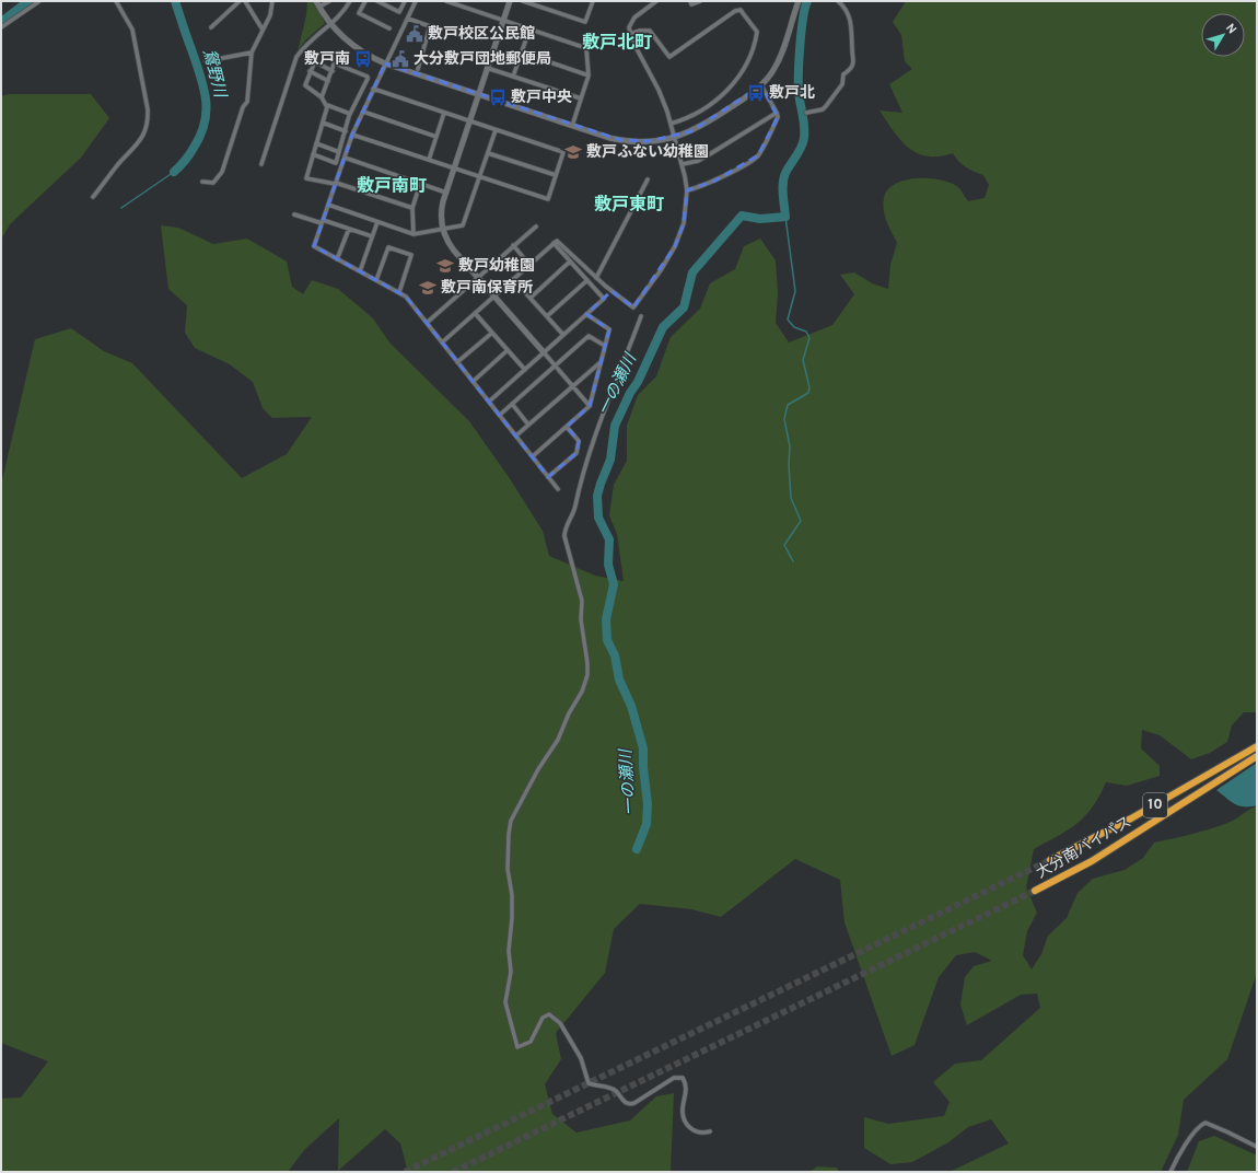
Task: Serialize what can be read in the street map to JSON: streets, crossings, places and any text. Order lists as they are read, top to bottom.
{
  "streets": {
    "highway": ["10", "大分南バイパス"]
  },
  "districts": ["敷戸北町", "敷戸南町", "敷戸東町"],
  "water": ["鴛野川", "一の瀬川"],
  "places": {
    "public building": ["敷戸校区公民館", "大分敷戸団地郵便局"],
    "bus stop": ["敷戸南", "敷戸北", "敷戸中央"],
    "school or university": ["敷戸ふない幼稚園", "敷戸幼稚園", "敷戸南保育所"]
  },
  "north": "top right"
}
